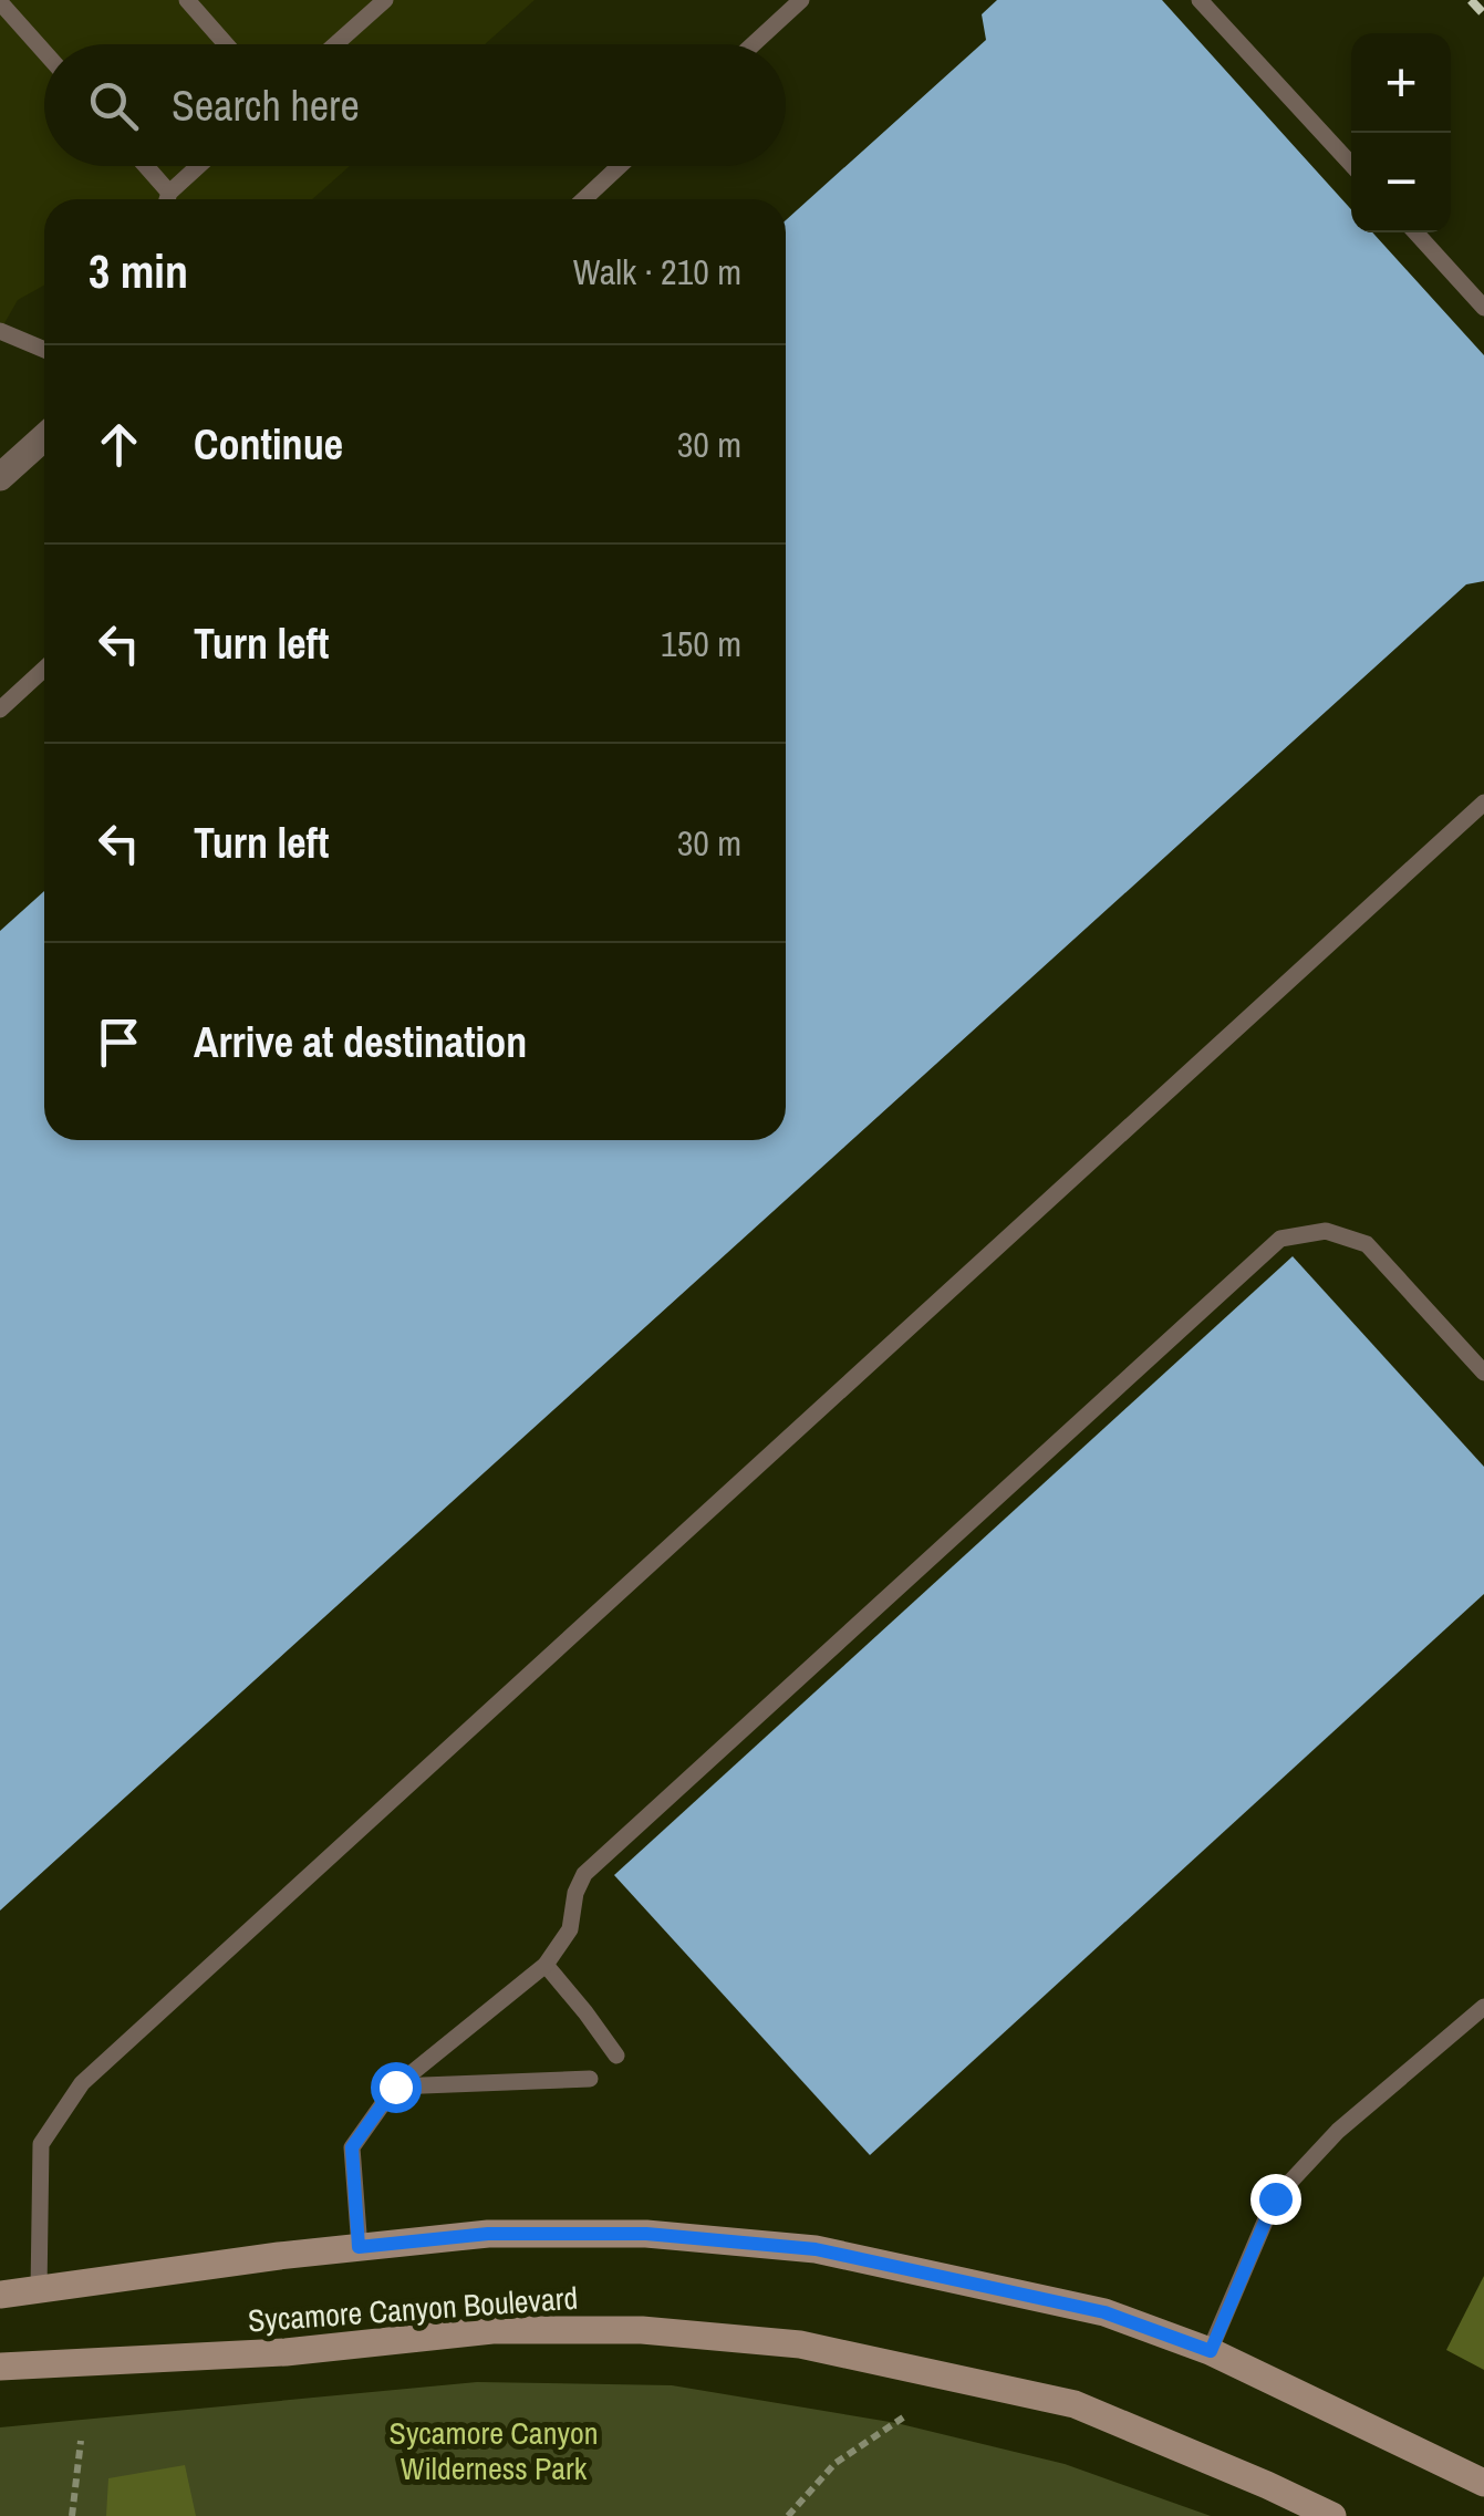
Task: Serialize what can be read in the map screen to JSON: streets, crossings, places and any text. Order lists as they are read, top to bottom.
{
  "streets": {
    "main road": ["Sycamore Canyon Boulevard"]
  },
  "parks": ["Sycamore Canyon Wilderness Park"],
  "page": {
    "map_buttons": ["+", "−"],
    "search": "Search here",
    "heading": ["3 min", "Walk · 210 m"],
    "list": [
      ["Continue", "30 m"],
      ["Turn left", "150 m"],
      ["Turn left", "30 m"],
      "Arrive at destination"
    ]
  }
}
